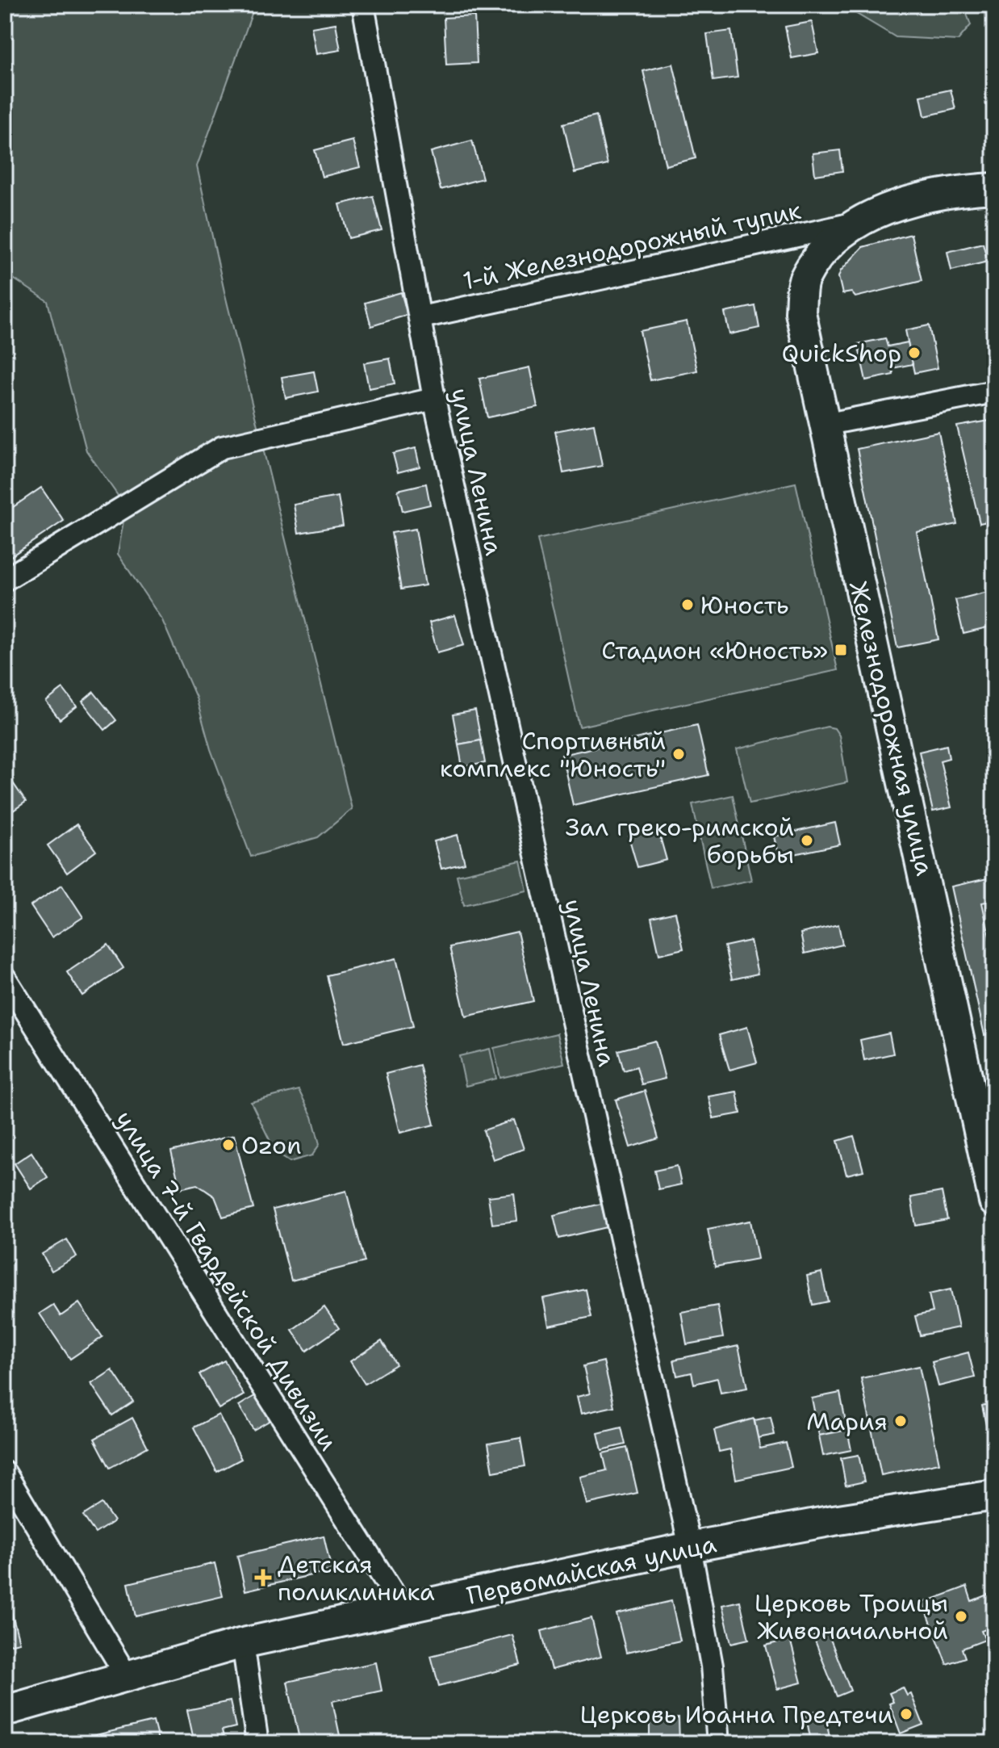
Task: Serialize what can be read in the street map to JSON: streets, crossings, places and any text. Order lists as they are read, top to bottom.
{
  "streets": {
    "main road": ["Железнодорожная улица", "Первомайская улица"],
    "street": ["1-й Железнодорожный тупик", "улица Ленина", "улица 7-й Гвардейской Дивизии"]
  },
  "crossings": [
    ["1-й Железнодорожный тупик", "улица Ленина"],
    ["1-й Железнодорожный тупик", "Железнодорожная улица"],
    ["улица Ленина", "Первомайская улица"],
    ["улица 7-й Гвардейской Дивизии", "Первомайская улица"]
  ],
  "places": {
    "other": [
      "QuickShop",
      "Юность",
      "Спортивный комплекс \"Юность\"",
      "Зал греко-римской борьбы",
      "Ozon",
      "Мария",
      "Церковь Троицы Живоначальной",
      "Церковь Иоанна Предтечи"
    ],
    "transit": ["Стадион «Юность»"],
    "health": ["Детская поликлиника"]
  }
}
